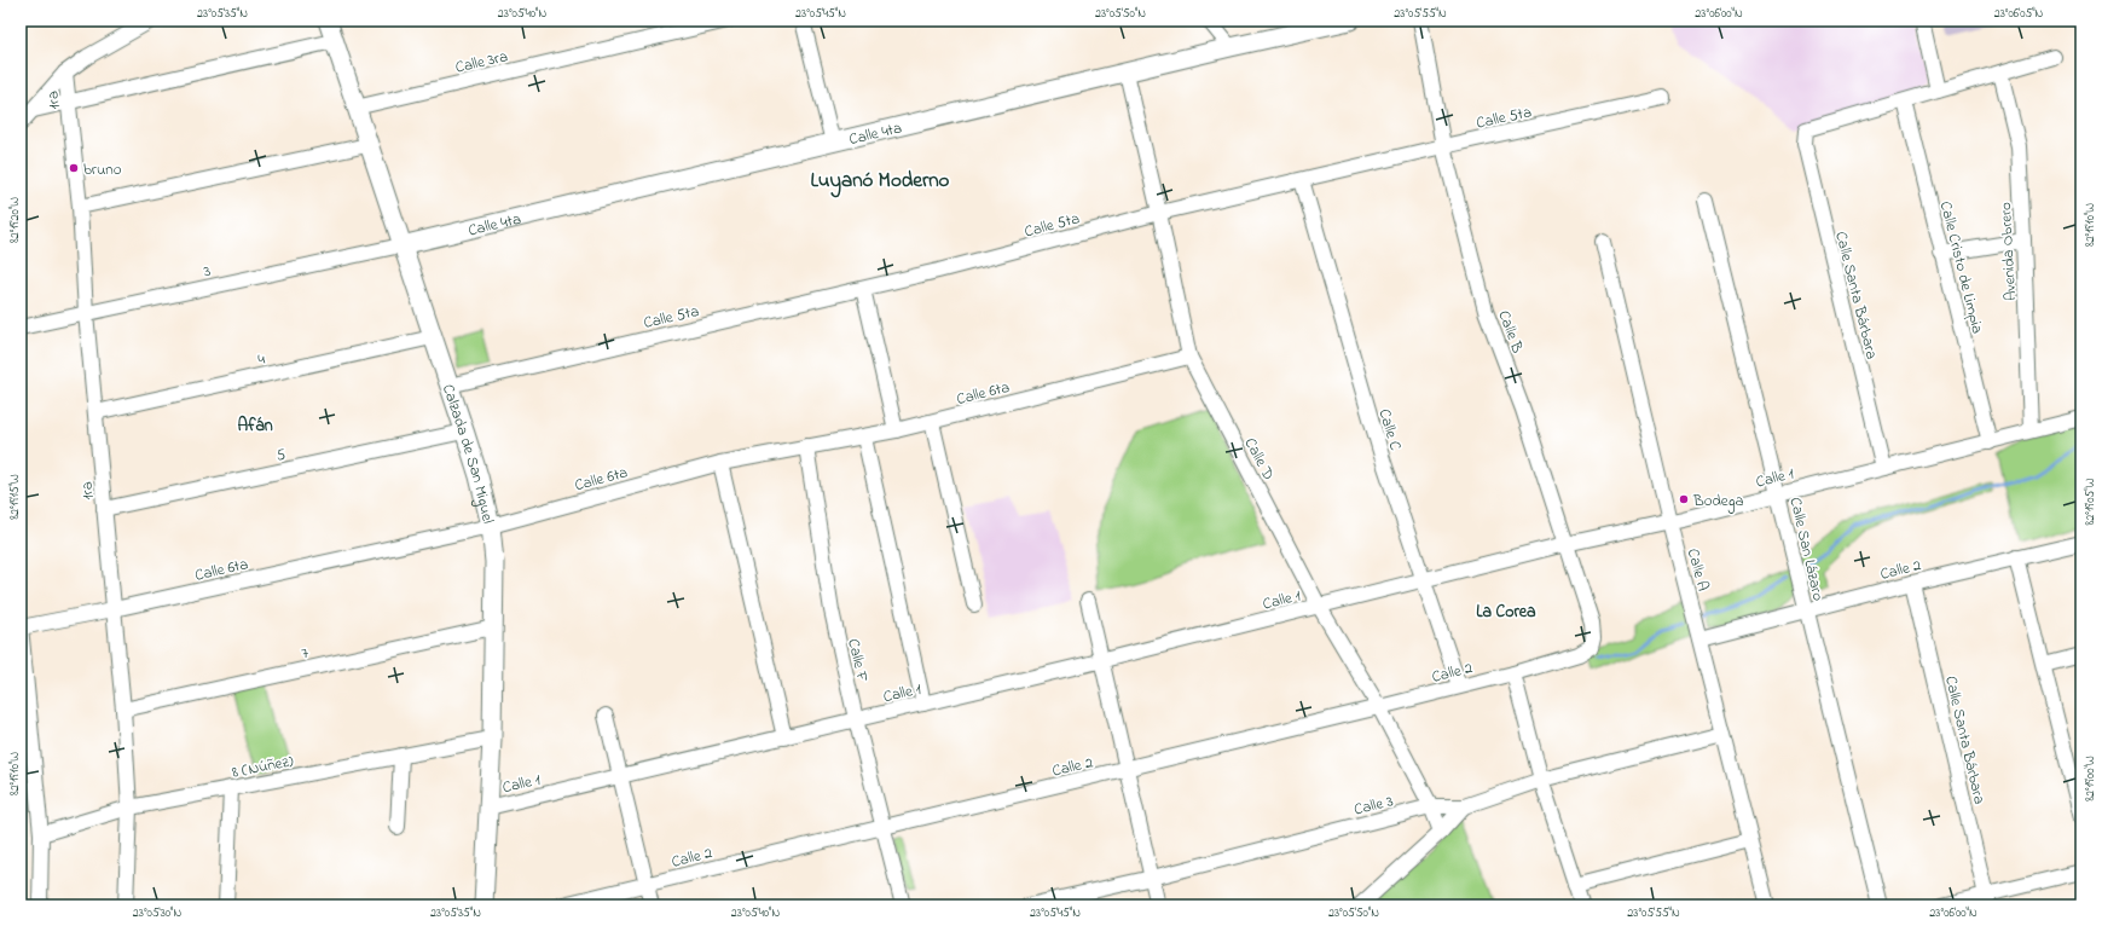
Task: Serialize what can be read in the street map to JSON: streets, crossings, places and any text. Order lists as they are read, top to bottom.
{
  "streets": {
    "main road": ["Calle 4ta", "Calzada de San Miguel"],
    "street": [
      "Calle 3ra",
      "1ra",
      "Calle 5ta",
      "Avenida Obrero",
      "Calle Cristo de Limpia",
      "3",
      "Calle Santa Bárbara",
      "Calle B",
      "4",
      "Calle 6ta",
      "Calle C",
      "5",
      "Calle D",
      "Calle 1",
      "Calle San Lázaro",
      "Calle 2",
      "Calle A",
      "7",
      "Calle F",
      "8 (Núñez)",
      "Calle 3"
    ]
  },
  "crossings": [
    ["Calle 3ra", "Calzada de San Miguel"],
    ["1ra", "3"],
    ["1ra", "4"],
    ["1ra", "Calle 6ta"],
    ["1ra", "5"],
    ["1ra", "7"],
    ["1ra", "8 (Núñez)"],
    ["Calle 5ta", "Calle B"],
    ["Calle 5ta", "Calle C"],
    ["Calle 5ta", "Calzada de San Miguel"],
    ["Calle 5ta", "Calle D"],
    ["Calle 4ta", "3"],
    ["Calle 4ta", "Calzada de San Miguel"],
    ["Calle 4ta", "Calle D"],
    ["Avenida Obrero", "Calle 1"],
    ["Calle Cristo de Limpia", "Calle Santa Bárbara"],
    ["Calle Cristo de Limpia", "Calle 1"],
    ["3", "Calzada de San Miguel"],
    ["Calle Santa Bárbara", "Calle 1"],
    ["Calle Santa Bárbara", "Calle 2"],
    ["Calle B", "Calle 1"],
    ["Calle B", "Calle 2"],
    ["4", "Calzada de San Miguel"],
    ["Calle 6ta", "Calzada de San Miguel"],
    ["Calle 6ta", "Calle D"],
    ["Calle 6ta", "Calle F"],
    ["Calle C", "Calle 1"],
    ["Calle C", "Calle 2"],
    ["5", "Calzada de San Miguel"],
    ["Calzada de San Miguel", "Calle 1"],
    ["Calzada de San Miguel", "7"],
    ["Calzada de San Miguel", "8 (Núñez)"],
    ["Calle D", "Calle 1"],
    ["Calle D", "Calle 2"],
    ["Calle D", "Calle 3"],
    ["Calle 1", "Calle San Lázaro"],
    ["Calle 1", "Calle A"],
    ["Calle 1", "Calle F"],
    ["Calle San Lázaro", "Calle 2"],
    ["Calle 2", "Calle A"],
    ["Calle 2", "Calle F"],
    ["Calle A", "Calle 3"]
  ],
  "districts": ["Luyanó Moderno", "Afán", "La Corea"],
  "places": ["bruno", "Bodega"],
  "coordinates": [
    "23°05'35\"N",
    "23°05'40\"N",
    "23°05'45\"N",
    "23°05'50\"N",
    "23°05'55\"N",
    "23°06'00\"N",
    "23°06'05\"N",
    "82°19'20\"W",
    "82°19'10\"W",
    "82°19'15\"W",
    "82°19'05\"W",
    "82°19'00\"W",
    "23°05'30\"N"
  ]
}
